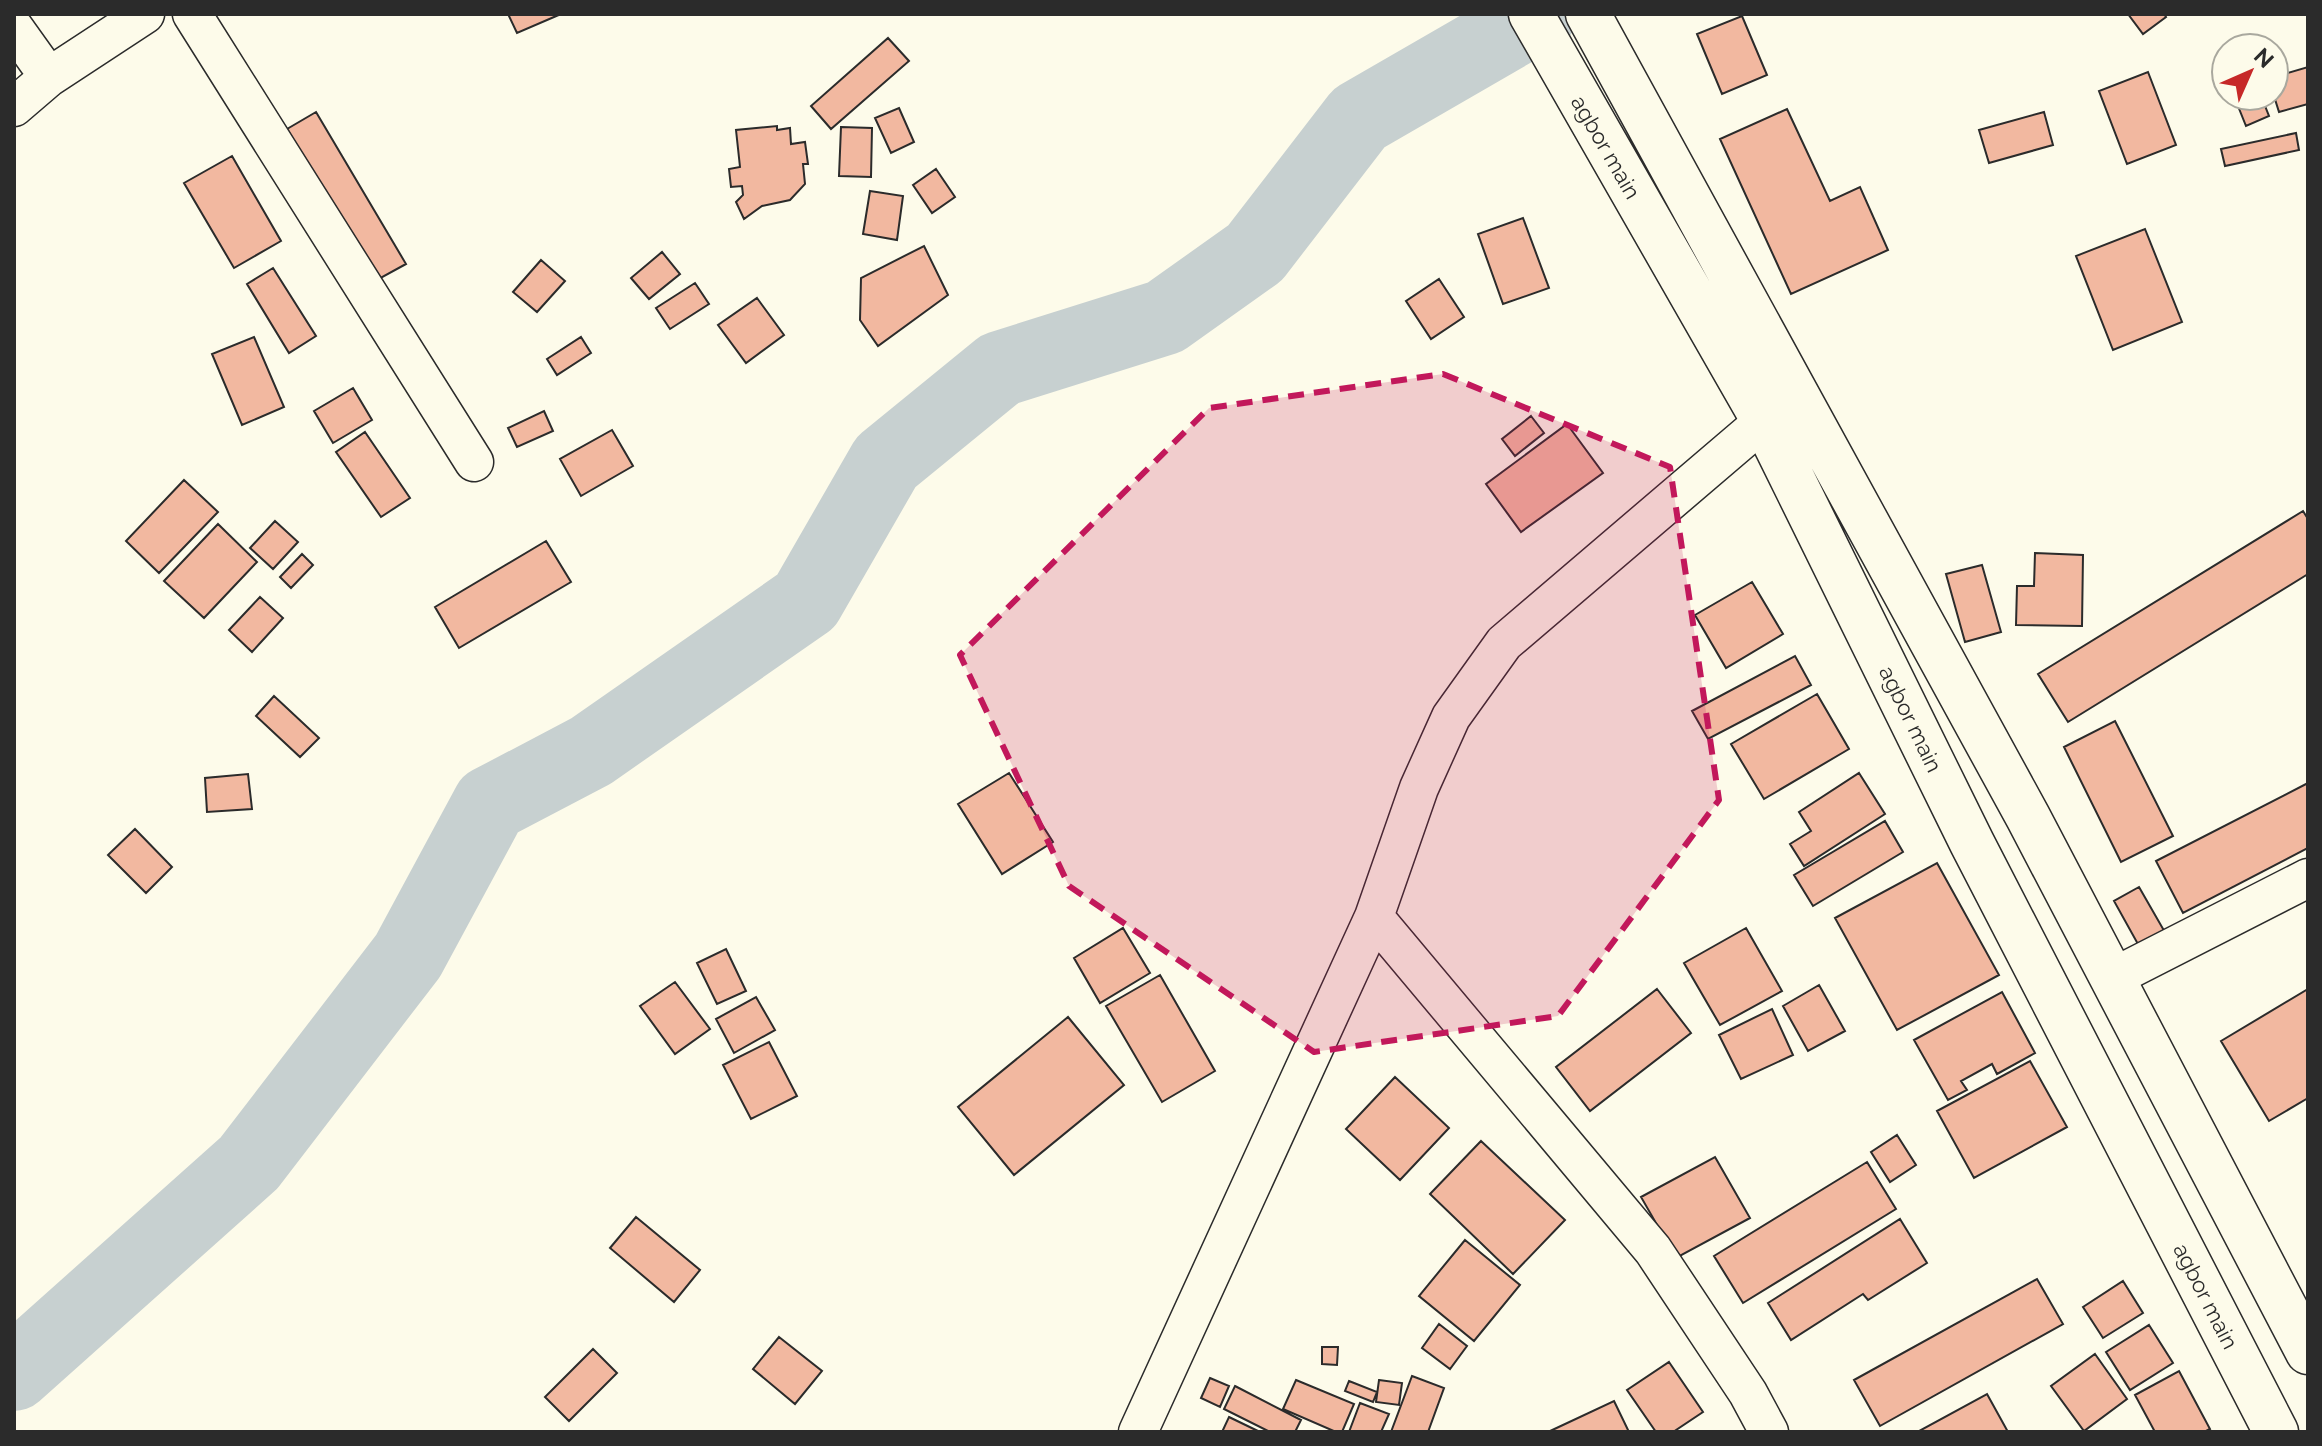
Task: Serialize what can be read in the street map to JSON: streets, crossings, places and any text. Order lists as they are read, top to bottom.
{
  "streets": {
    "main road": ["agbor main"]
  },
  "north": "top right"
}
